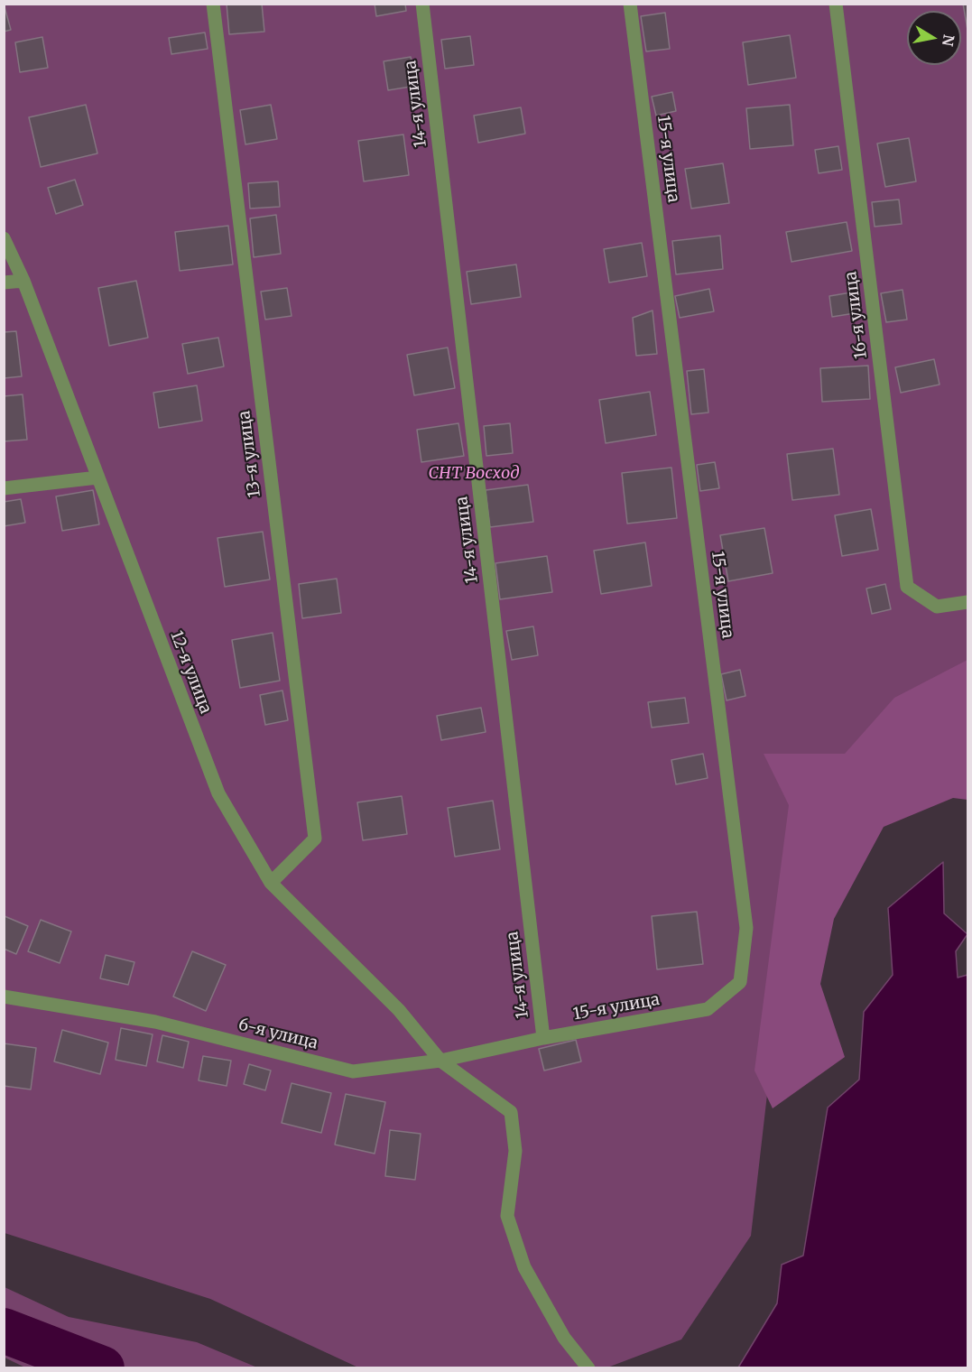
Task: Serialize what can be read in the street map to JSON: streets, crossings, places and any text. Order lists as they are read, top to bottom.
{
  "streets": {
    "street": [
      "14-я улица",
      "15-я улица",
      "16-я улица",
      "13-я улица",
      "12-я улица",
      "6-я улица"
    ]
  },
  "crossings": [
    ["14-я улица", "15-я улица"],
    ["14-я улица", "6-я улица"],
    ["15-я улица", "6-я улица"],
    ["13-я улица", "12-я улица"],
    ["12-я улица", "6-я улица"]
  ],
  "parks": ["СНТ Восход"],
  "north": "right"
}
